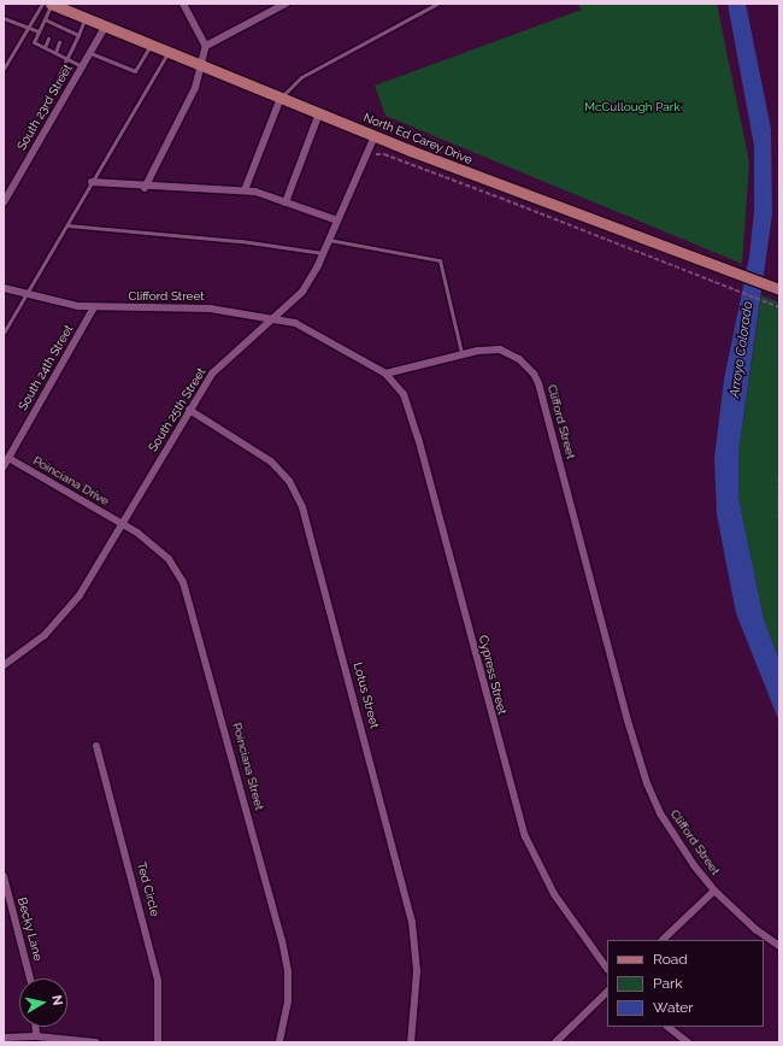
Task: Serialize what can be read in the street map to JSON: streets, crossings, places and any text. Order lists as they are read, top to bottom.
{
  "streets": {
    "main road": ["North Ed Carey Drive"],
    "street": [
      "South 23rd Street",
      "Clifford Street",
      "South 24th Street",
      "South 25th Street",
      "Poinciana Drive",
      "Cypress Street",
      "Lotus Street",
      "Poinciana Street",
      "Ted Circle",
      "Becky Lane"
    ]
  },
  "crossings": [
    ["South 23rd Street", "North Ed Carey Drive"],
    ["North Ed Carey Drive", "South 25th Street"],
    ["Clifford Street", "South 24th Street"],
    ["Clifford Street", "South 25th Street"],
    ["Clifford Street", "Cypress Street"],
    ["South 24th Street", "Poinciana Drive"],
    ["South 25th Street", "Poinciana Drive"],
    ["South 25th Street", "Lotus Street"],
    ["South 25th Street", "Poinciana Street"],
    ["Poinciana Drive", "Poinciana Street"]
  ],
  "water": ["Arroyo Colorado"],
  "parks": ["McCullough Park"],
  "legend": ["Road", "Park", "Water"],
  "north": "right"
}
